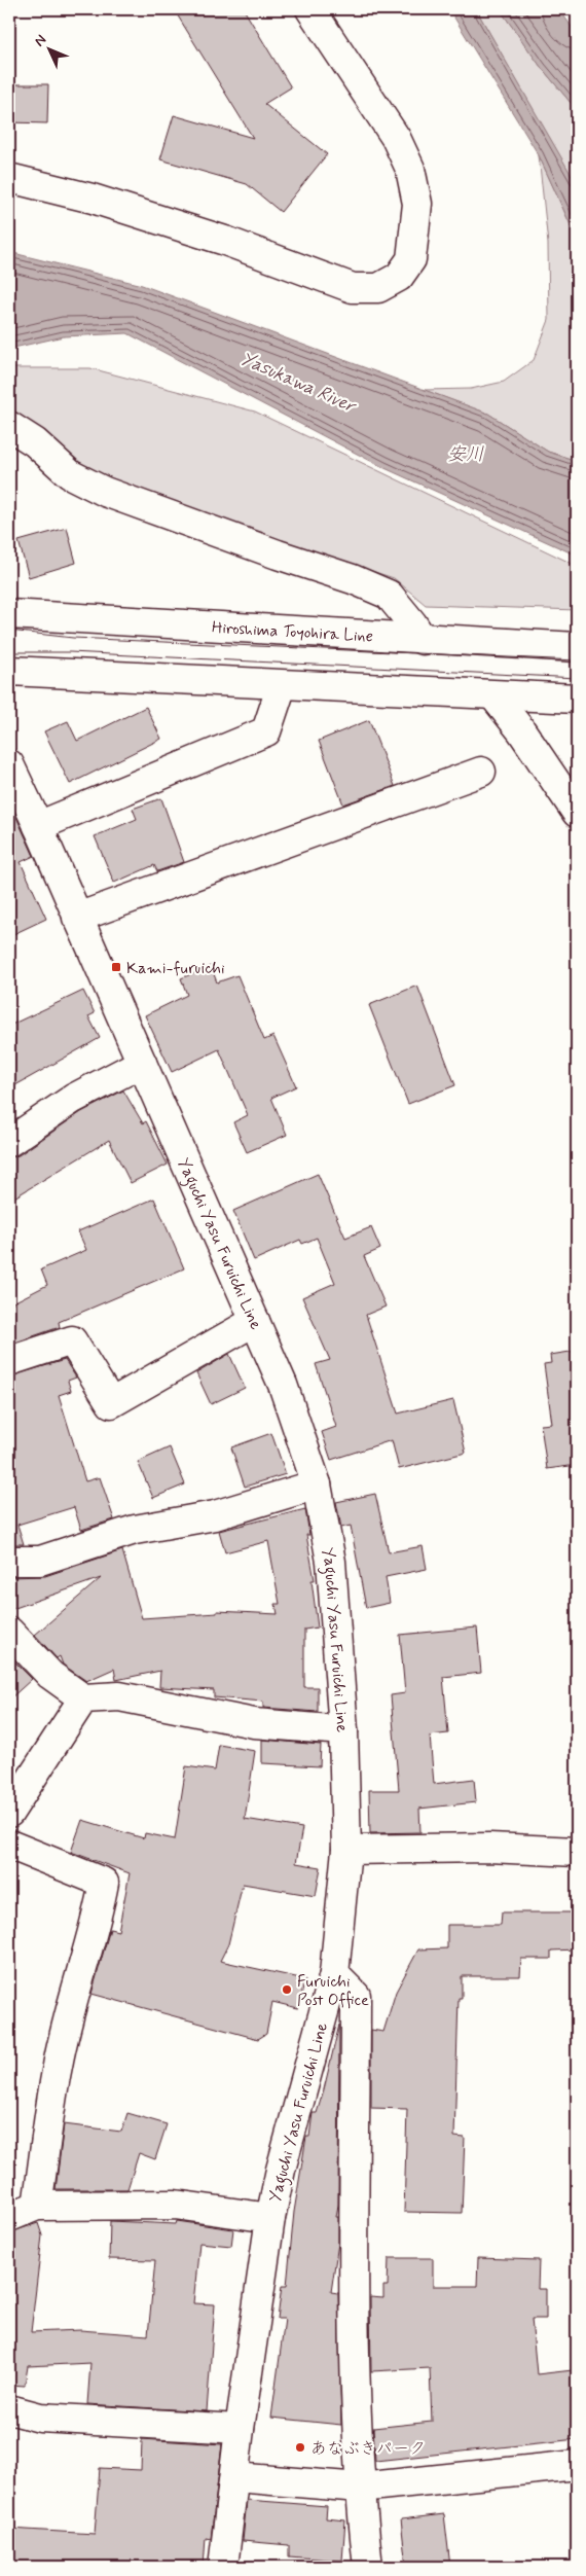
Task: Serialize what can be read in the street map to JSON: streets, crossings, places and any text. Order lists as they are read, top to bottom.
{
  "streets": {
    "street": ["Hiroshima Toyohira Line", "Yaguchi Yasu Furuichi Line"]
  },
  "water": ["Yasukawa River", "安川"],
  "places": {
    "transit": ["Kami-furuichi"],
    "other": ["Furuichi Post Office", "あなぶきパーク"]
  },
  "north": "top left"
}
